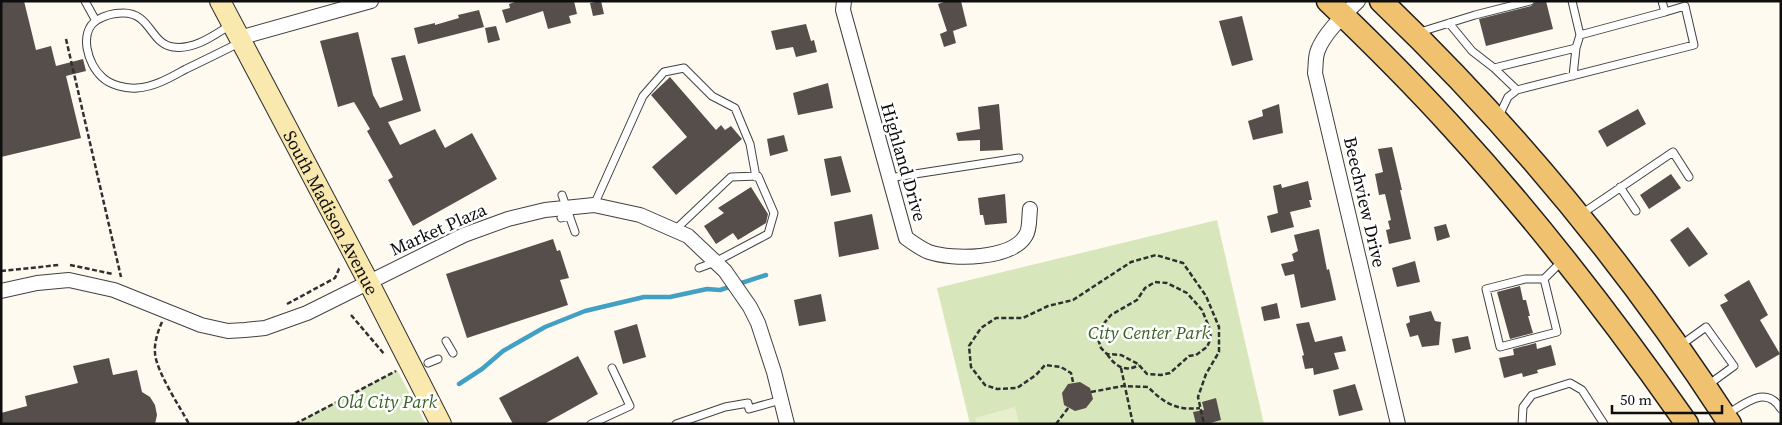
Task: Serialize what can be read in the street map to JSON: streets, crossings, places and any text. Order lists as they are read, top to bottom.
{
  "streets": {
    "main road": ["South Madison Avenue"],
    "street": ["Highland Drive", "Beechview Drive", "Market Plaza"]
  },
  "crossings": [
    ["South Madison Avenue", "Market Plaza"]
  ],
  "parks": ["City Center Park", "Old City Park"],
  "scale_bar": "50 m"
}
